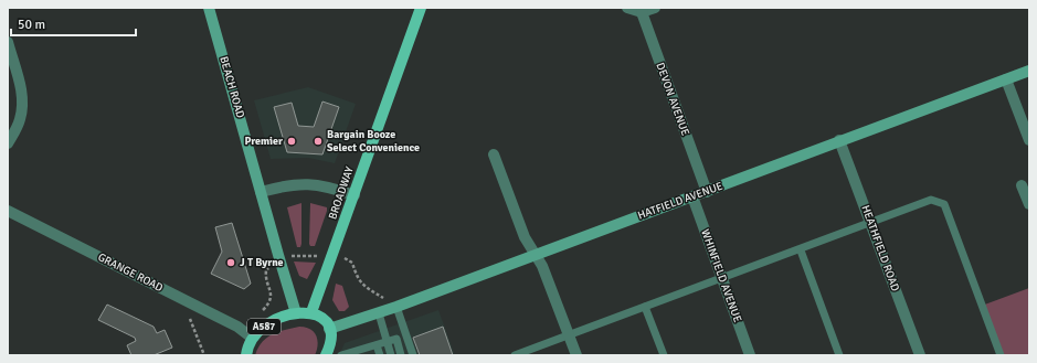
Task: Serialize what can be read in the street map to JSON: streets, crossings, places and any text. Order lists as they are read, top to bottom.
{
  "streets": {
    "main road": ["BROADWAY", "A587"],
    "street": [
      "BEACH ROAD",
      "DEVON AVENUE",
      "HATFIELD AVENUE",
      "HEATHFIELD ROAD",
      "GRANGE ROAD",
      "WHINFIELD AVENUE"
    ]
  },
  "crossings": [
    ["BEACH ROAD", "A587"],
    ["DEVON AVENUE", "HATFIELD AVENUE"],
    ["BROADWAY", "A587"],
    ["HATFIELD AVENUE", "HEATHFIELD ROAD"],
    ["HATFIELD AVENUE", "WHINFIELD AVENUE"],
    ["GRANGE ROAD", "A587"]
  ],
  "places": ["Premier", "Bargain Booze Select Convenience", "J T Byrne"],
  "scale_bar": "50 m"
}
